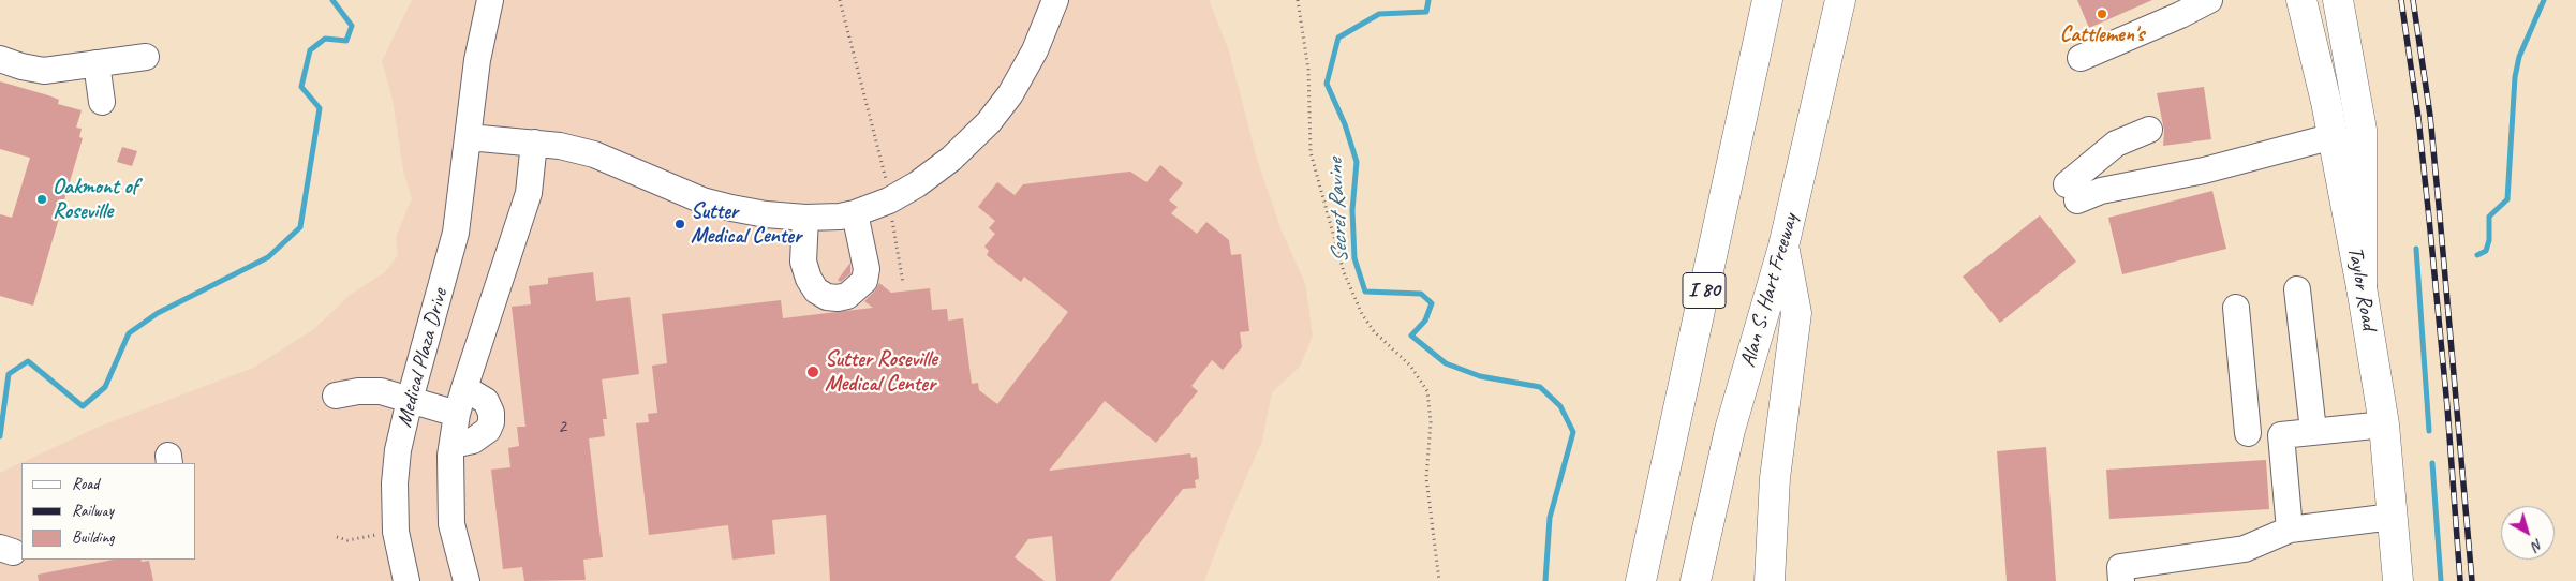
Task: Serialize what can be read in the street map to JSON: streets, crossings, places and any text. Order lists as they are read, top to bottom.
{
  "streets": {
    "main road": ["Taylor Road", "I 80", "Alan S. Hart Freeway"],
    "street": ["Medical Plaza Drive"]
  },
  "water": ["Secret Ravine"],
  "places": [
    "Cattlemen's",
    "Oakmont of Roseville",
    "Sutter Medical Center",
    "Sutter Roseville Medical Center"
  ],
  "house_numbers": ["2"],
  "legend": ["Road", "Railway", "Building"],
  "north": "bottom right"
}
